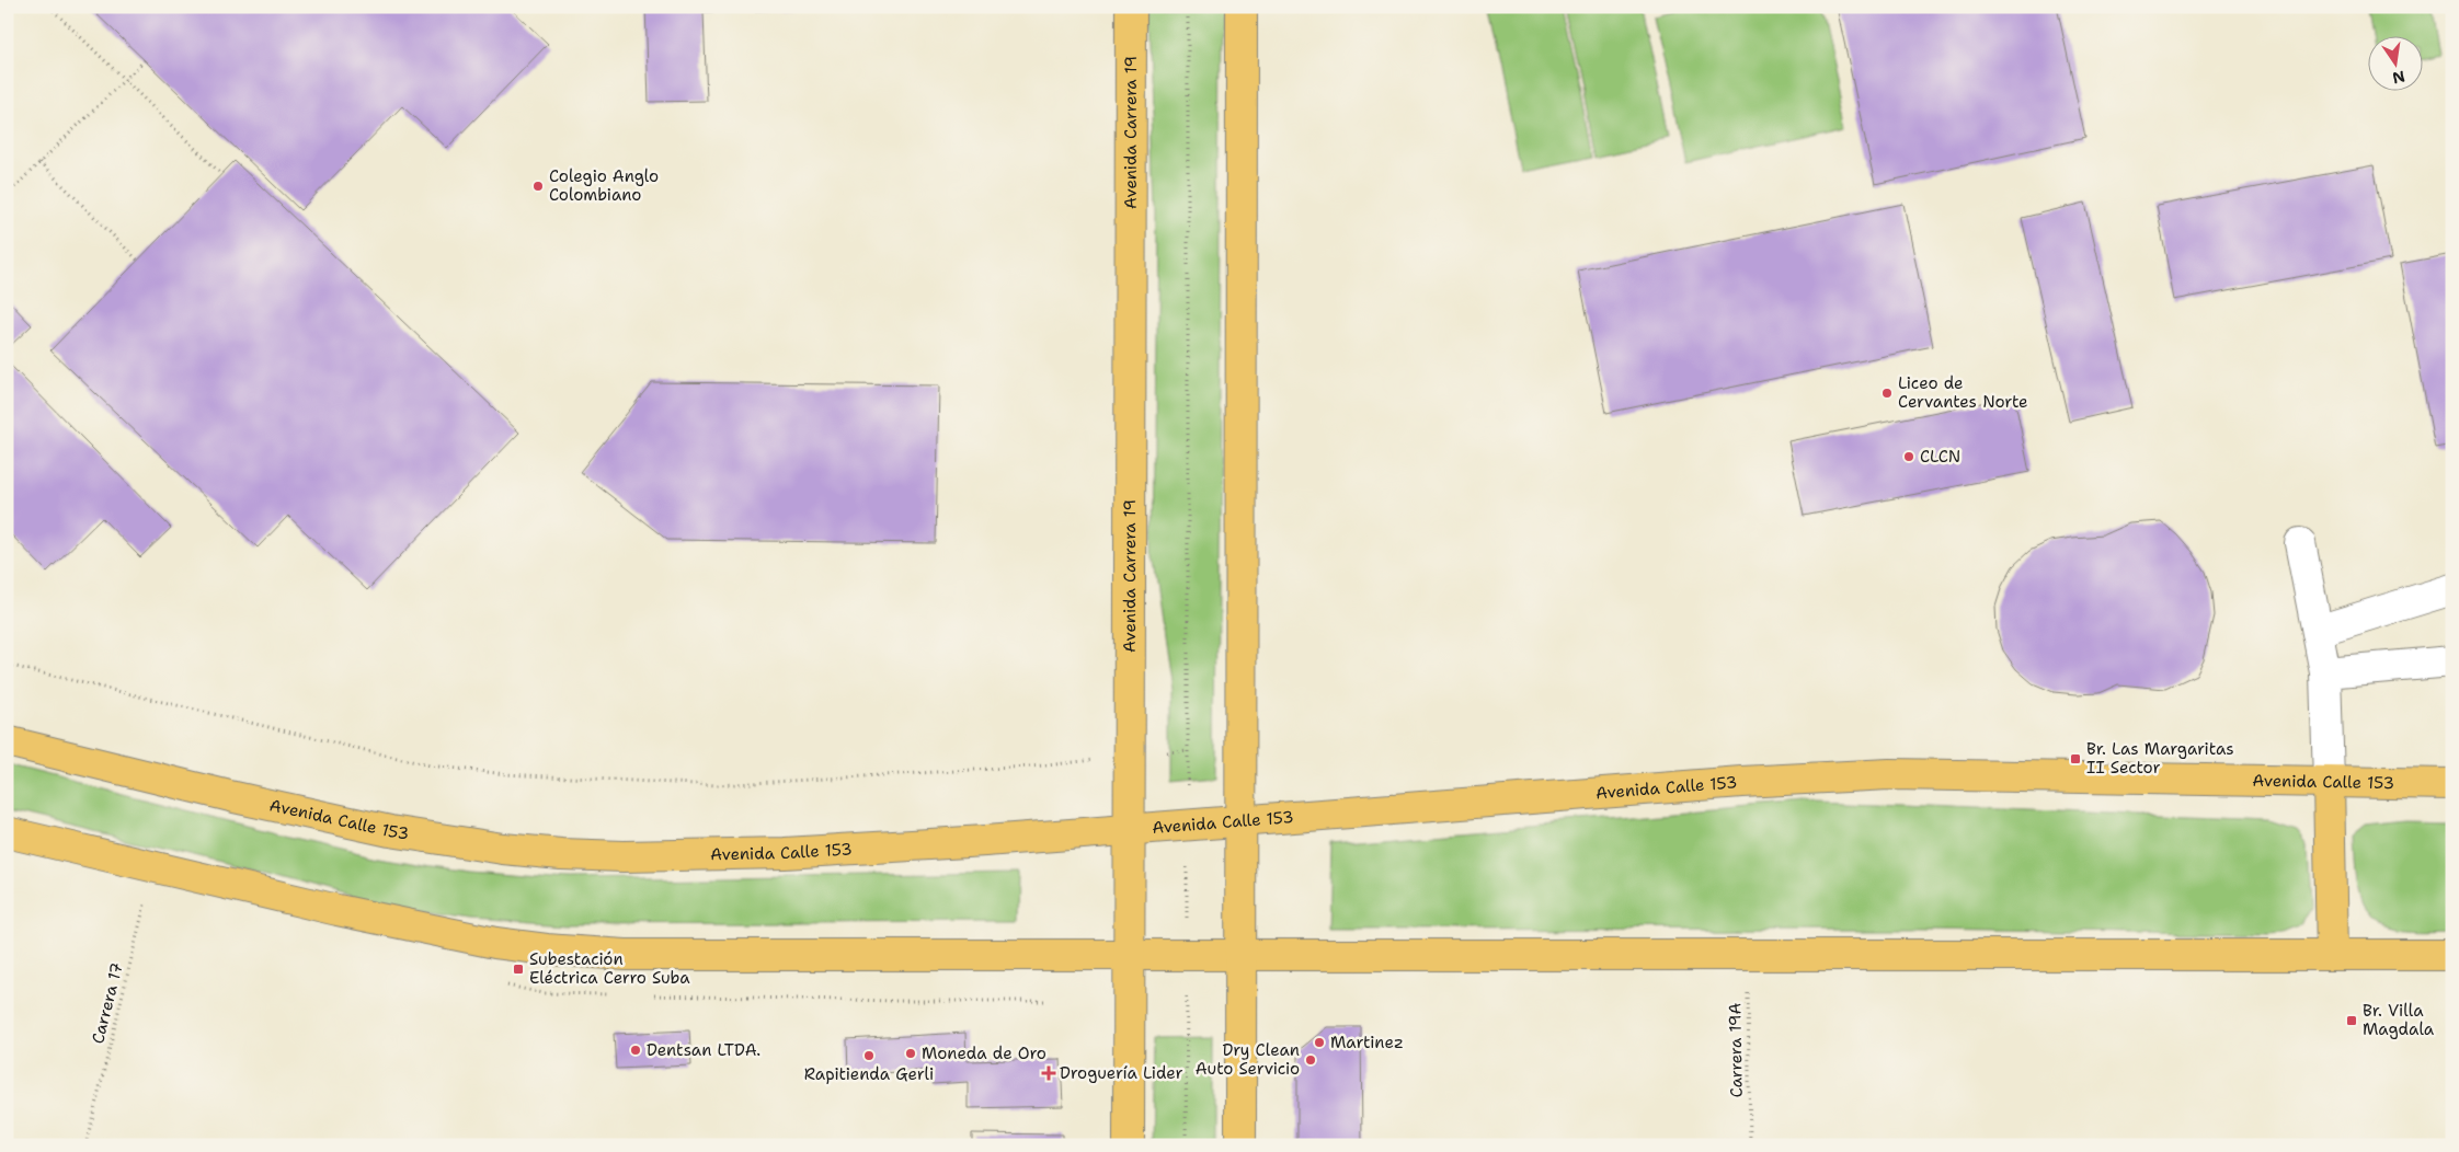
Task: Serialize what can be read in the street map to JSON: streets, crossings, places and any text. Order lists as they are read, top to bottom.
{
  "streets": {
    "main road": ["Avenida Carrera 19", "Avenida Calle 153"],
    "path": ["Carrera 17", "Carrera 19A"]
  },
  "crossings": [
    ["Avenida Carrera 19", "Avenida Calle 153"]
  ],
  "places": {
    "other": [
      "Colegio Anglo Colombiano",
      "Liceo de Cervantes Norte",
      "CLCN",
      "Martinez",
      "Dentsan LTDA.",
      "Moneda de Oro",
      "Rapitienda Gerli",
      "Dry Clean Auto Servicio"
    ],
    "transit": ["Br. Las Margaritas II Sector", "Subestación Eléctrica Cerro Suba", "Br. Villa Magdala"],
    "health": ["Droguería Lider"]
  },
  "north": "bottom"
}
